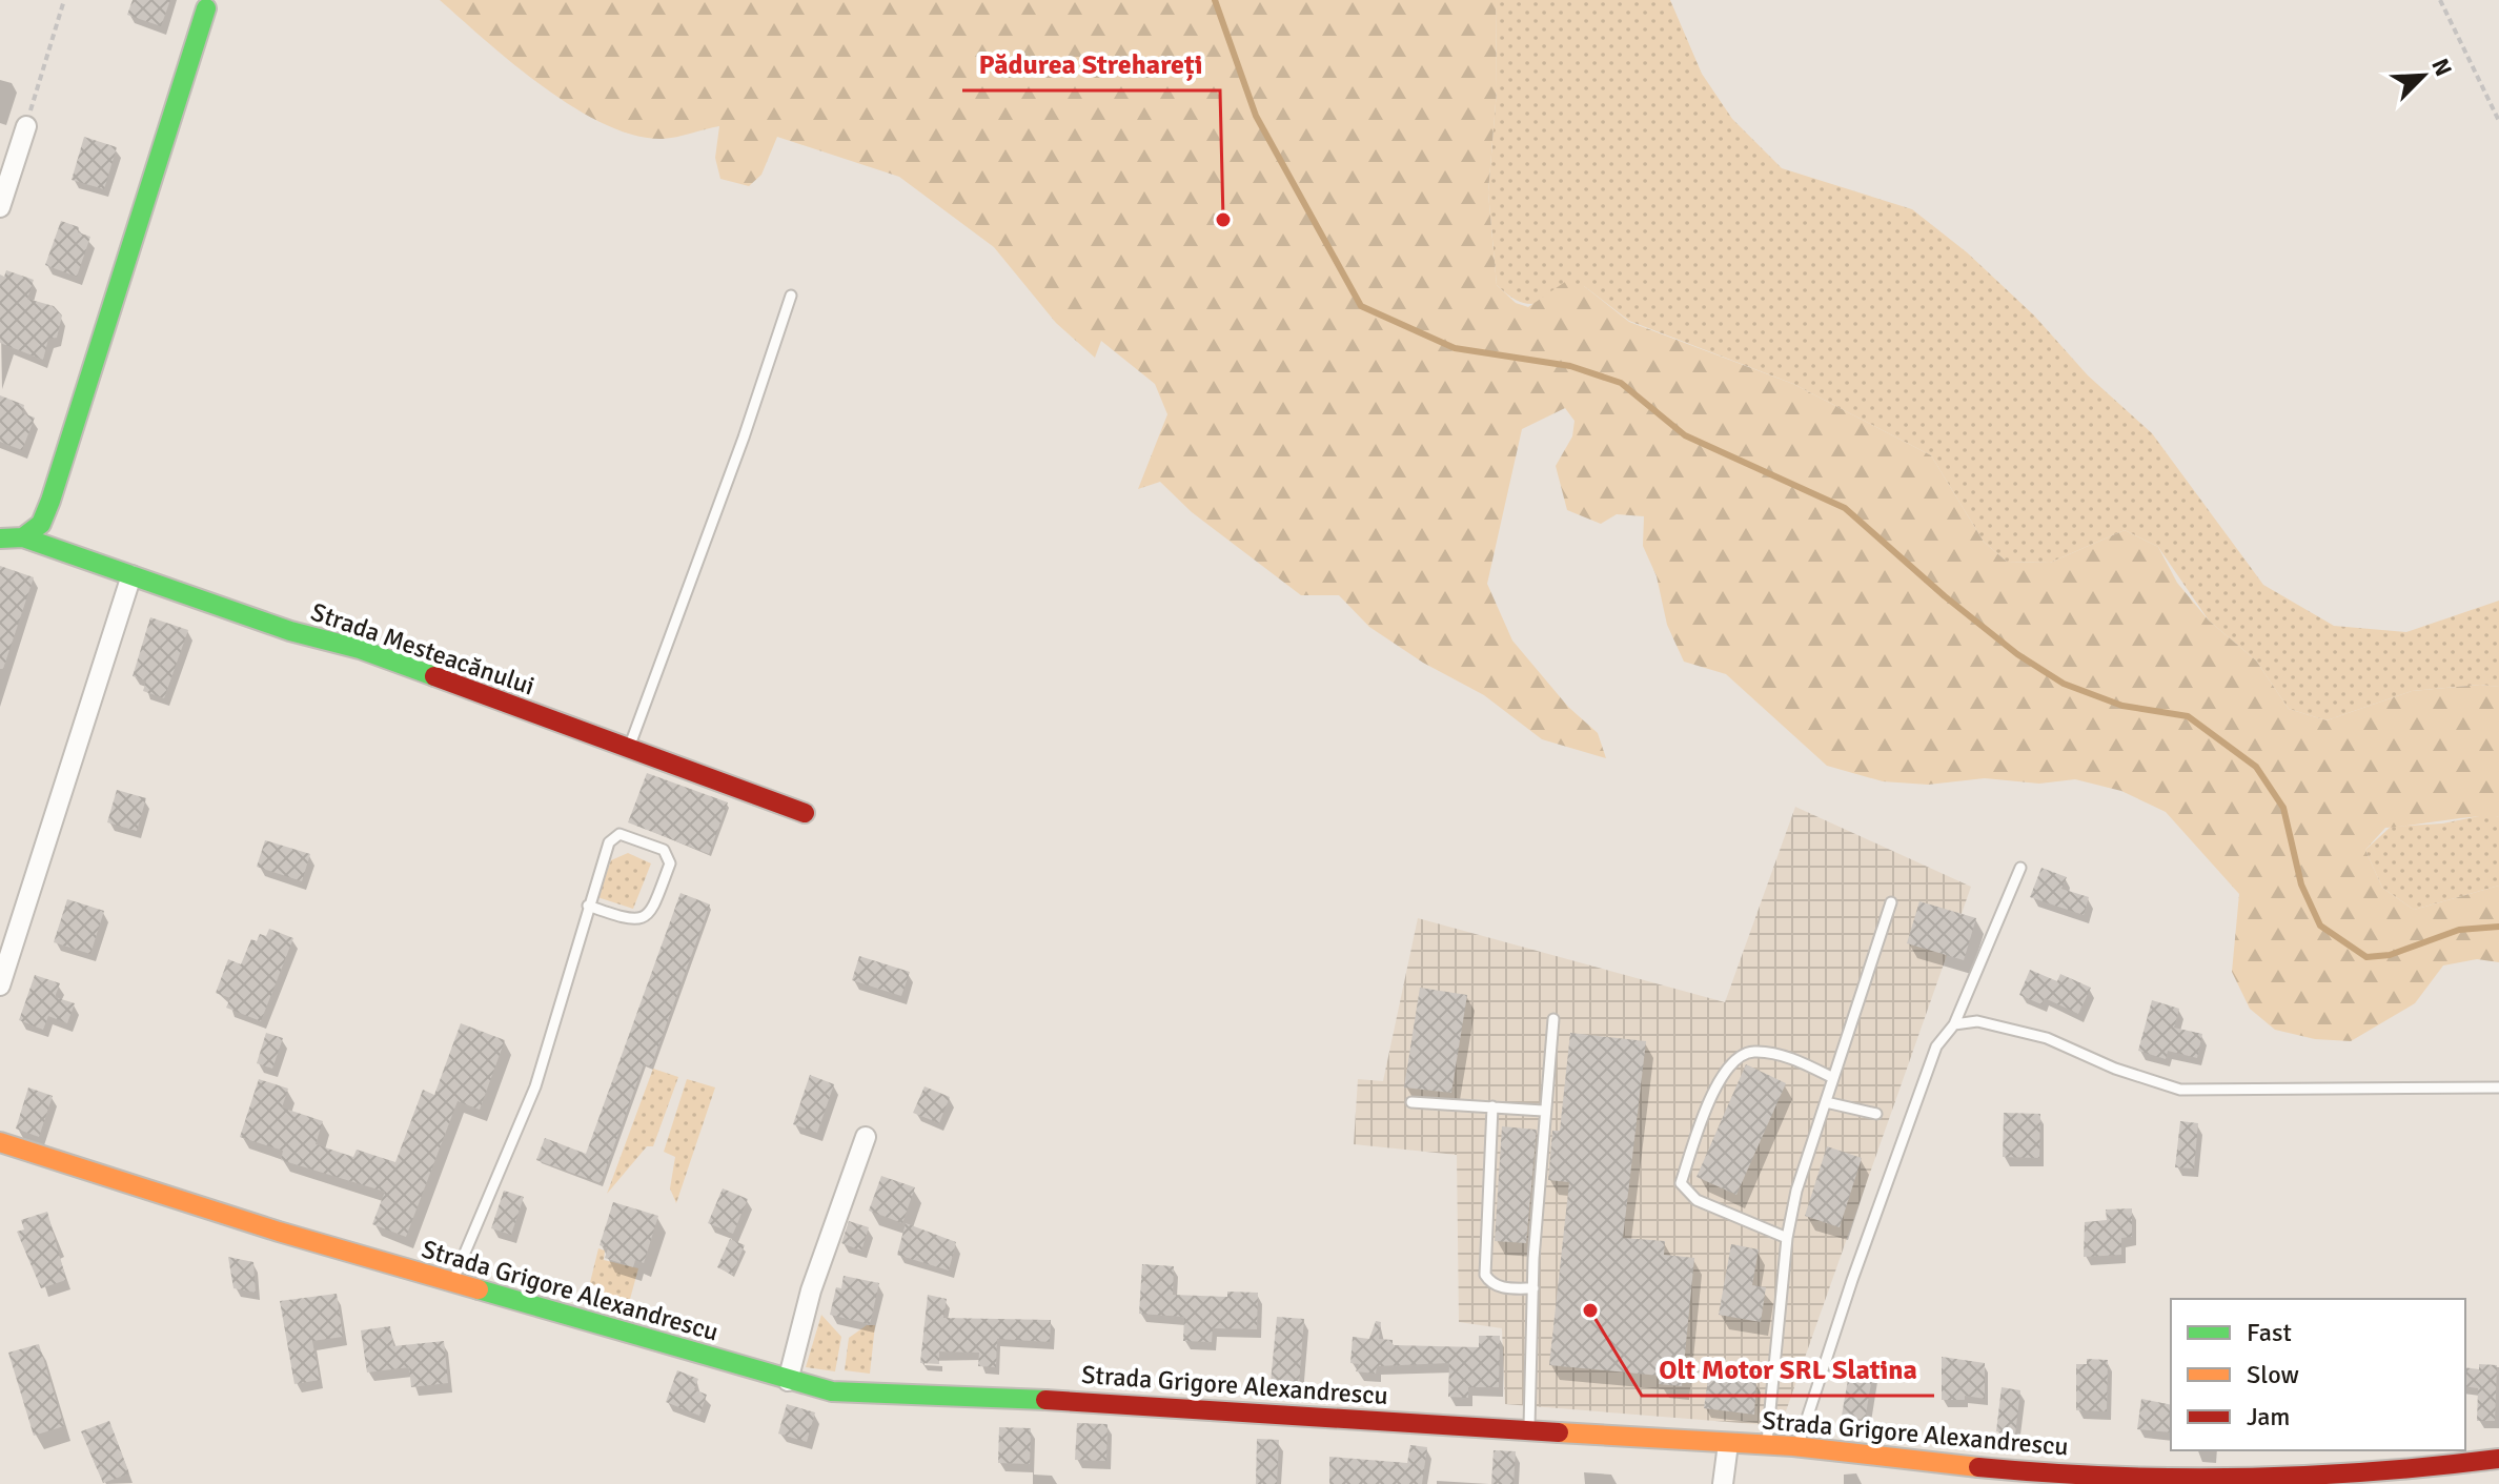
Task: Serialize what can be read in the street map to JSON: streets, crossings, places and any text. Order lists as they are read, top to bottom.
{
  "streets": {
    "street": ["Strada Mesteacănului", "Strada Grigore Alexandrescu"]
  },
  "places": ["Pădurea Strehareți", "Olt Motor SRL Slatina"],
  "legend": ["Fast", "Slow", "Jam"],
  "north": "top right"
}
